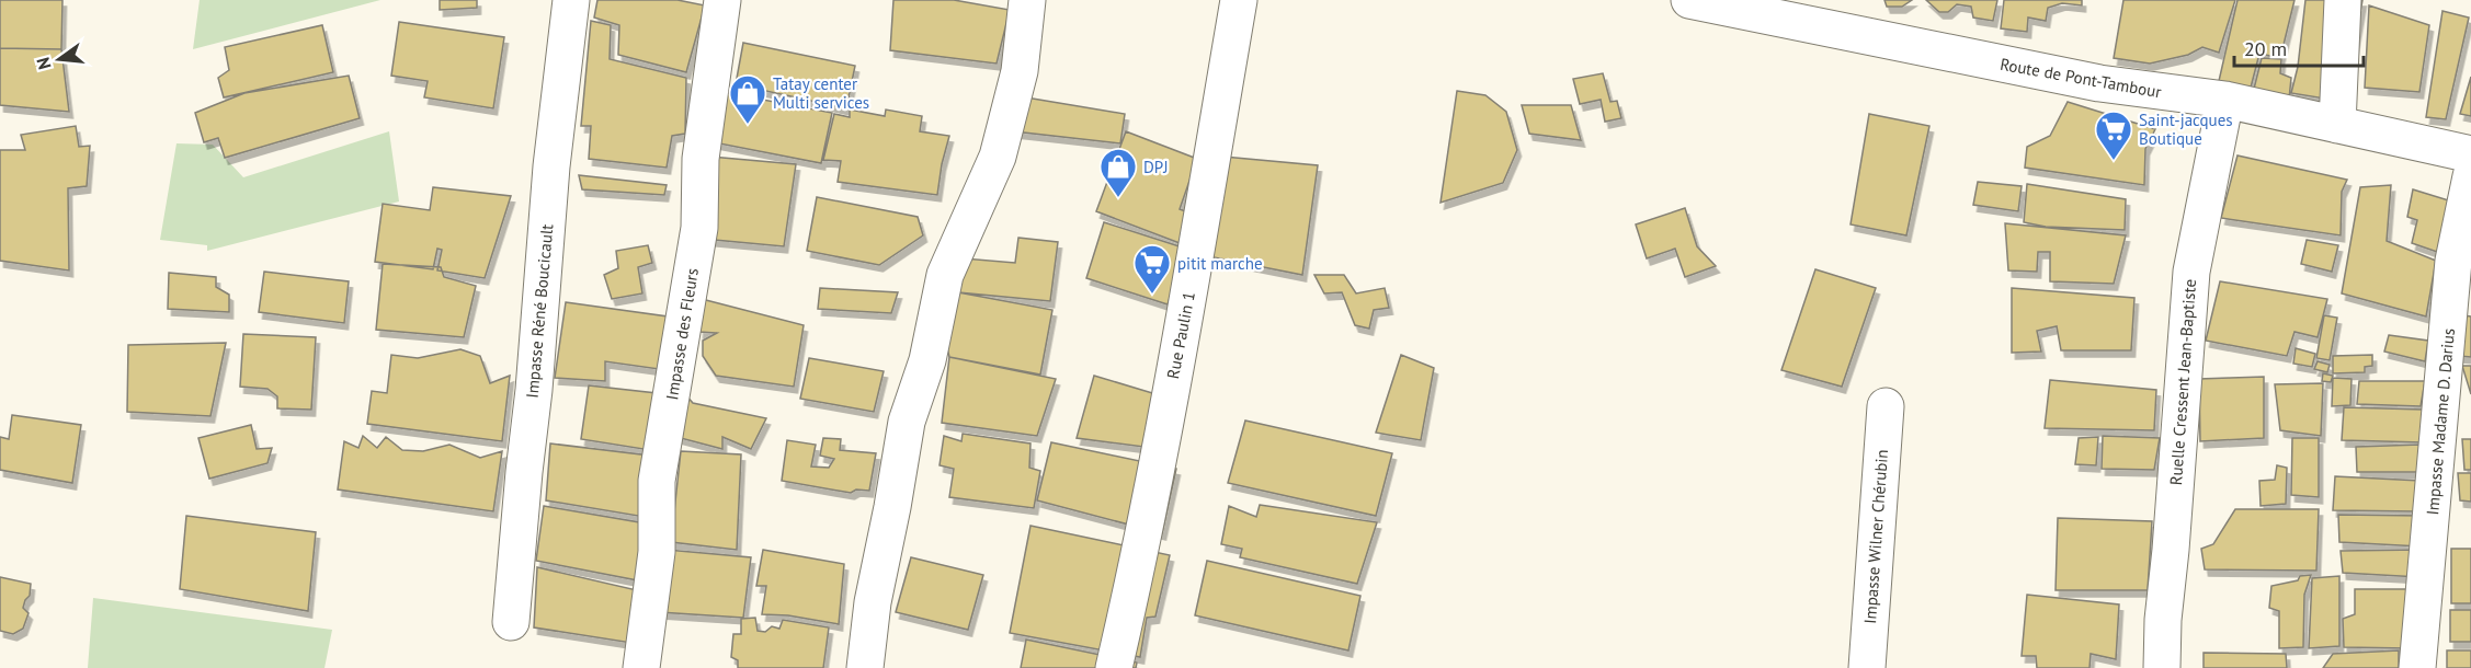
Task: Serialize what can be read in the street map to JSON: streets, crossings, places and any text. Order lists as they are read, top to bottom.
{
  "streets": {
    "street": [
      "Route de Pont-Tambour",
      "Impasse Réné Boucicault",
      "Impasse des Fleurs",
      "Rue Paulin 1",
      "Ruelle Cressent Jean-Baptiste",
      "Impasse Madame D. Darius",
      "Impasse Wilner Chérubin"
    ]
  },
  "crossings": [
    ["Route de Pont-Tambour", "Ruelle Cressent Jean-Baptiste"]
  ],
  "places": {
    "shop": ["Tatay center Multi services", "DPJ"],
    "supermarket": ["Saint-jacques Boutique", "pitit marche"]
  },
  "scale_bar": "20 m",
  "north": "left"
}
